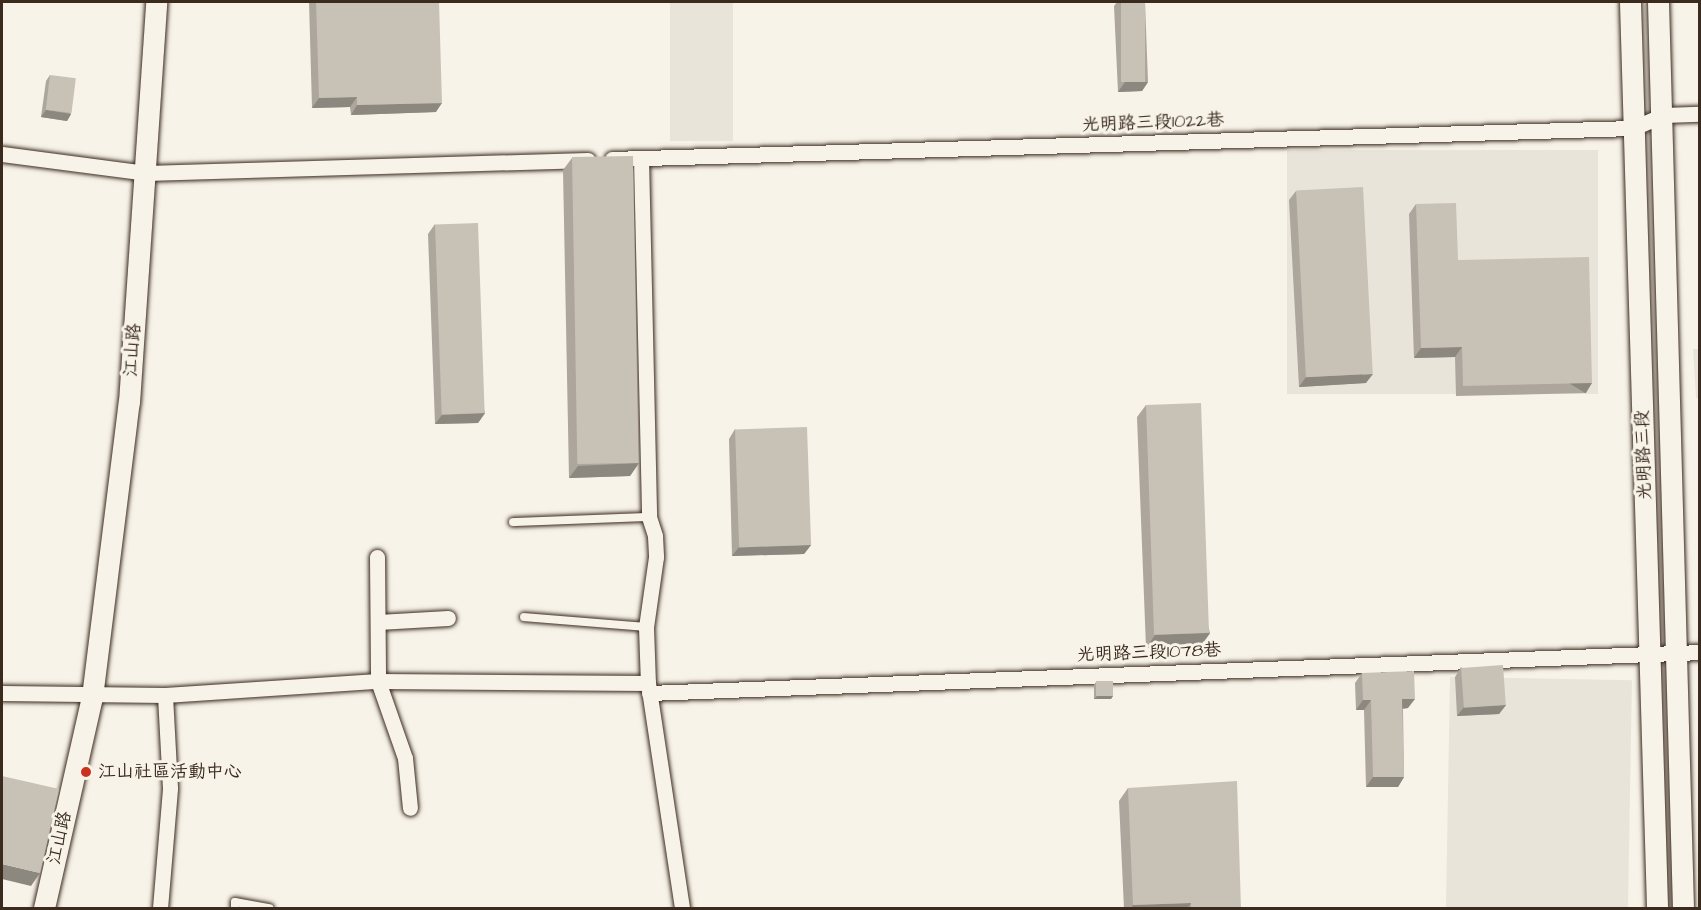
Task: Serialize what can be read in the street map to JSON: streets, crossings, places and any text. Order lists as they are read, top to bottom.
{
  "streets": {
    "street": [
      "光明路三段1022巷",
      "江山路",
      "光明路三段",
      "光明路三段1078巷"
    ]
  },
  "crossings": [
    ["光明路三段1022巷", "江山路"],
    ["光明路三段1022巷", "光明路三段"],
    ["江山路", "光明路三段1078巷"],
    ["光明路三段", "光明路三段1078巷"]
  ],
  "places": ["江山社區活動中心"]
}
